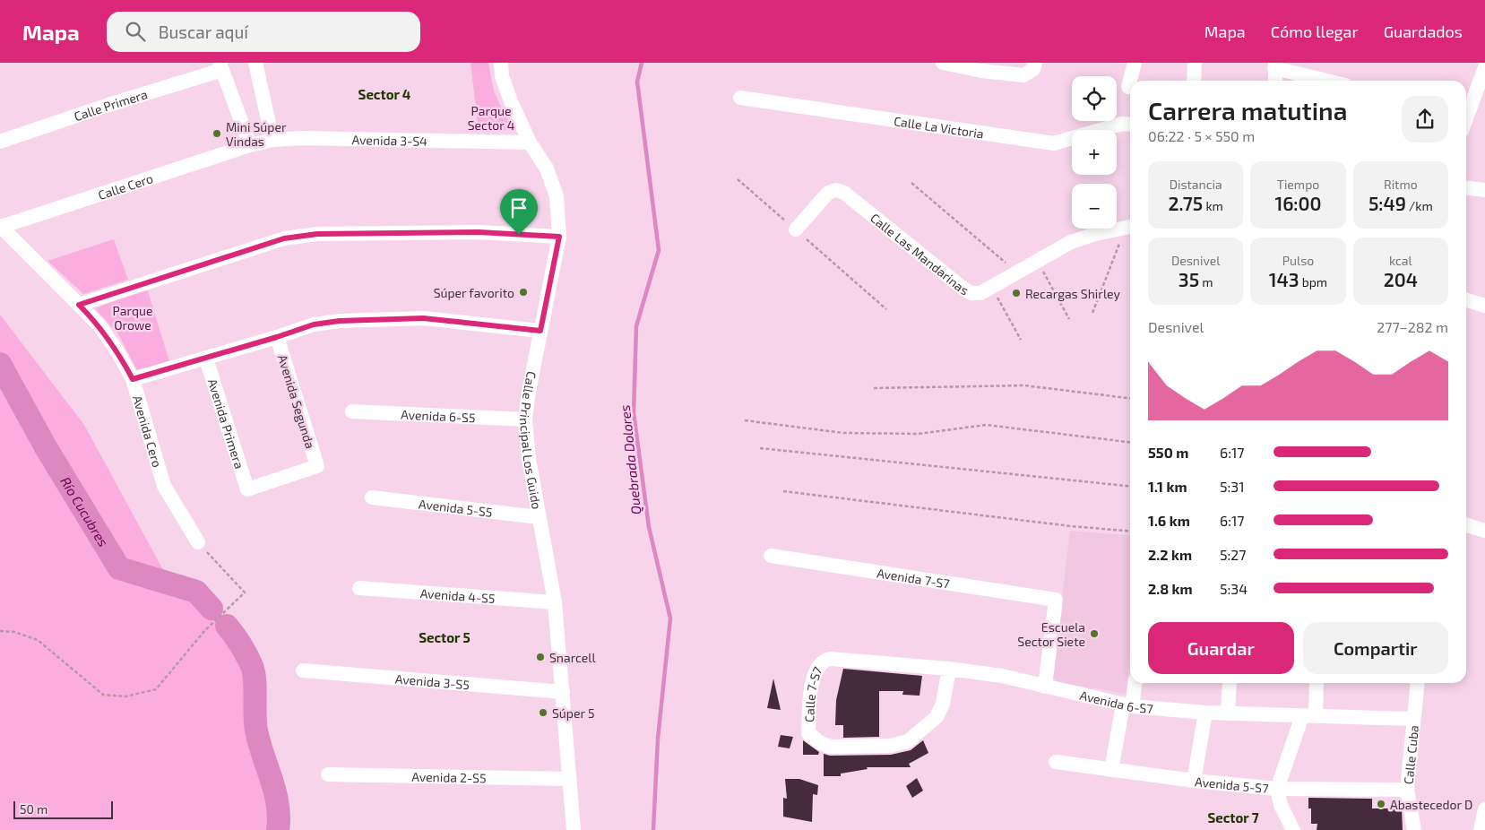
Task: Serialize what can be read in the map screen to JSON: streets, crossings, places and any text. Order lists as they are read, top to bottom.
{
  "streets": {
    "street": [
      "Calle Primera",
      "Calle La Victoria",
      "Avenida 3-S4",
      "Calle Cero",
      "Calle Las Mandarinas",
      "Avenida Segunda",
      "Avenida 6-S5",
      "Avenida Primera",
      "Avenida Cero",
      "Calle Principal Los Guido",
      "Avenida 5-S5",
      "Avenida 7-S7",
      "Avenida 4-S5",
      "Avenida 3-S5",
      "Calle 7-S7",
      "Avenida 6-S7",
      "Calle Cuba",
      "Avenida 2-S5",
      "Avenida 5-S7"
    ]
  },
  "crossings": [
    ["Avenida 3-S4", "Calle Cero"],
    ["Avenida 3-S4", "Calle Principal Los Guido"],
    ["Calle Cero", "Avenida Cero"],
    ["Avenida Segunda", "Avenida Primera"],
    ["Avenida 6-S5", "Calle Principal Los Guido"],
    ["Calle Principal Los Guido", "Avenida 5-S5"],
    ["Calle Principal Los Guido", "Avenida 4-S5"],
    ["Calle Principal Los Guido", "Avenida 3-S5"],
    ["Calle Principal Los Guido", "Avenida 2-S5"],
    ["Avenida 7-S7", "Avenida 6-S7"],
    ["Calle 7-S7", "Avenida 6-S7"],
    ["Avenida 6-S7", "Calle Cuba"],
    ["Calle Cuba", "Avenida 5-S7"]
  ],
  "districts": ["Sector 4", "Sector 5", "Sector 7"],
  "water": ["Quebrada Dolores", "Río Cucubres"],
  "parks": ["Parque Sector 4", "Parque Orowe"],
  "places": [
    "Mini Súper Vindas",
    "Súper favorito",
    "Recargas Shirley",
    "Escuela Sector Siete",
    "Snarcell",
    "Súper 5",
    "Abastecedor D"
  ],
  "scale_bar": "50 m",
  "page": {
    "header": "Mapa",
    "search": "Buscar aquí",
    "nav": ["Mapa", "Cómo llegar", "Guardados"],
    "map_buttons": ["+", "−"],
    "heading": ["Carrera matutina", "06:22 · 5 × 550 m"],
    "stats": [
      ["Distancia", "2.75 km"],
      ["Tiempo", "16:00"],
      ["Ritmo", "5:49 /km"],
      ["Desnivel", "35 m"],
      ["Pulso", "143 bpm"],
      ["kcal", "204"]
    ],
    "chart": ["Desnivel", "277–282 m"],
    "list": [
      {
        "name": "550 m",
        "note": "6:17"
      },
      {
        "name": "1.1 km",
        "note": "5:31"
      },
      {
        "name": "1.6 km",
        "note": "6:17"
      },
      {
        "name": "2.2 km",
        "note": "5:27"
      },
      {
        "name": "2.8 km",
        "note": "5:34"
      }
    ],
    "buttons": ["Guardar", "Compartir"],
    "scale": "50 m"
  }
}
